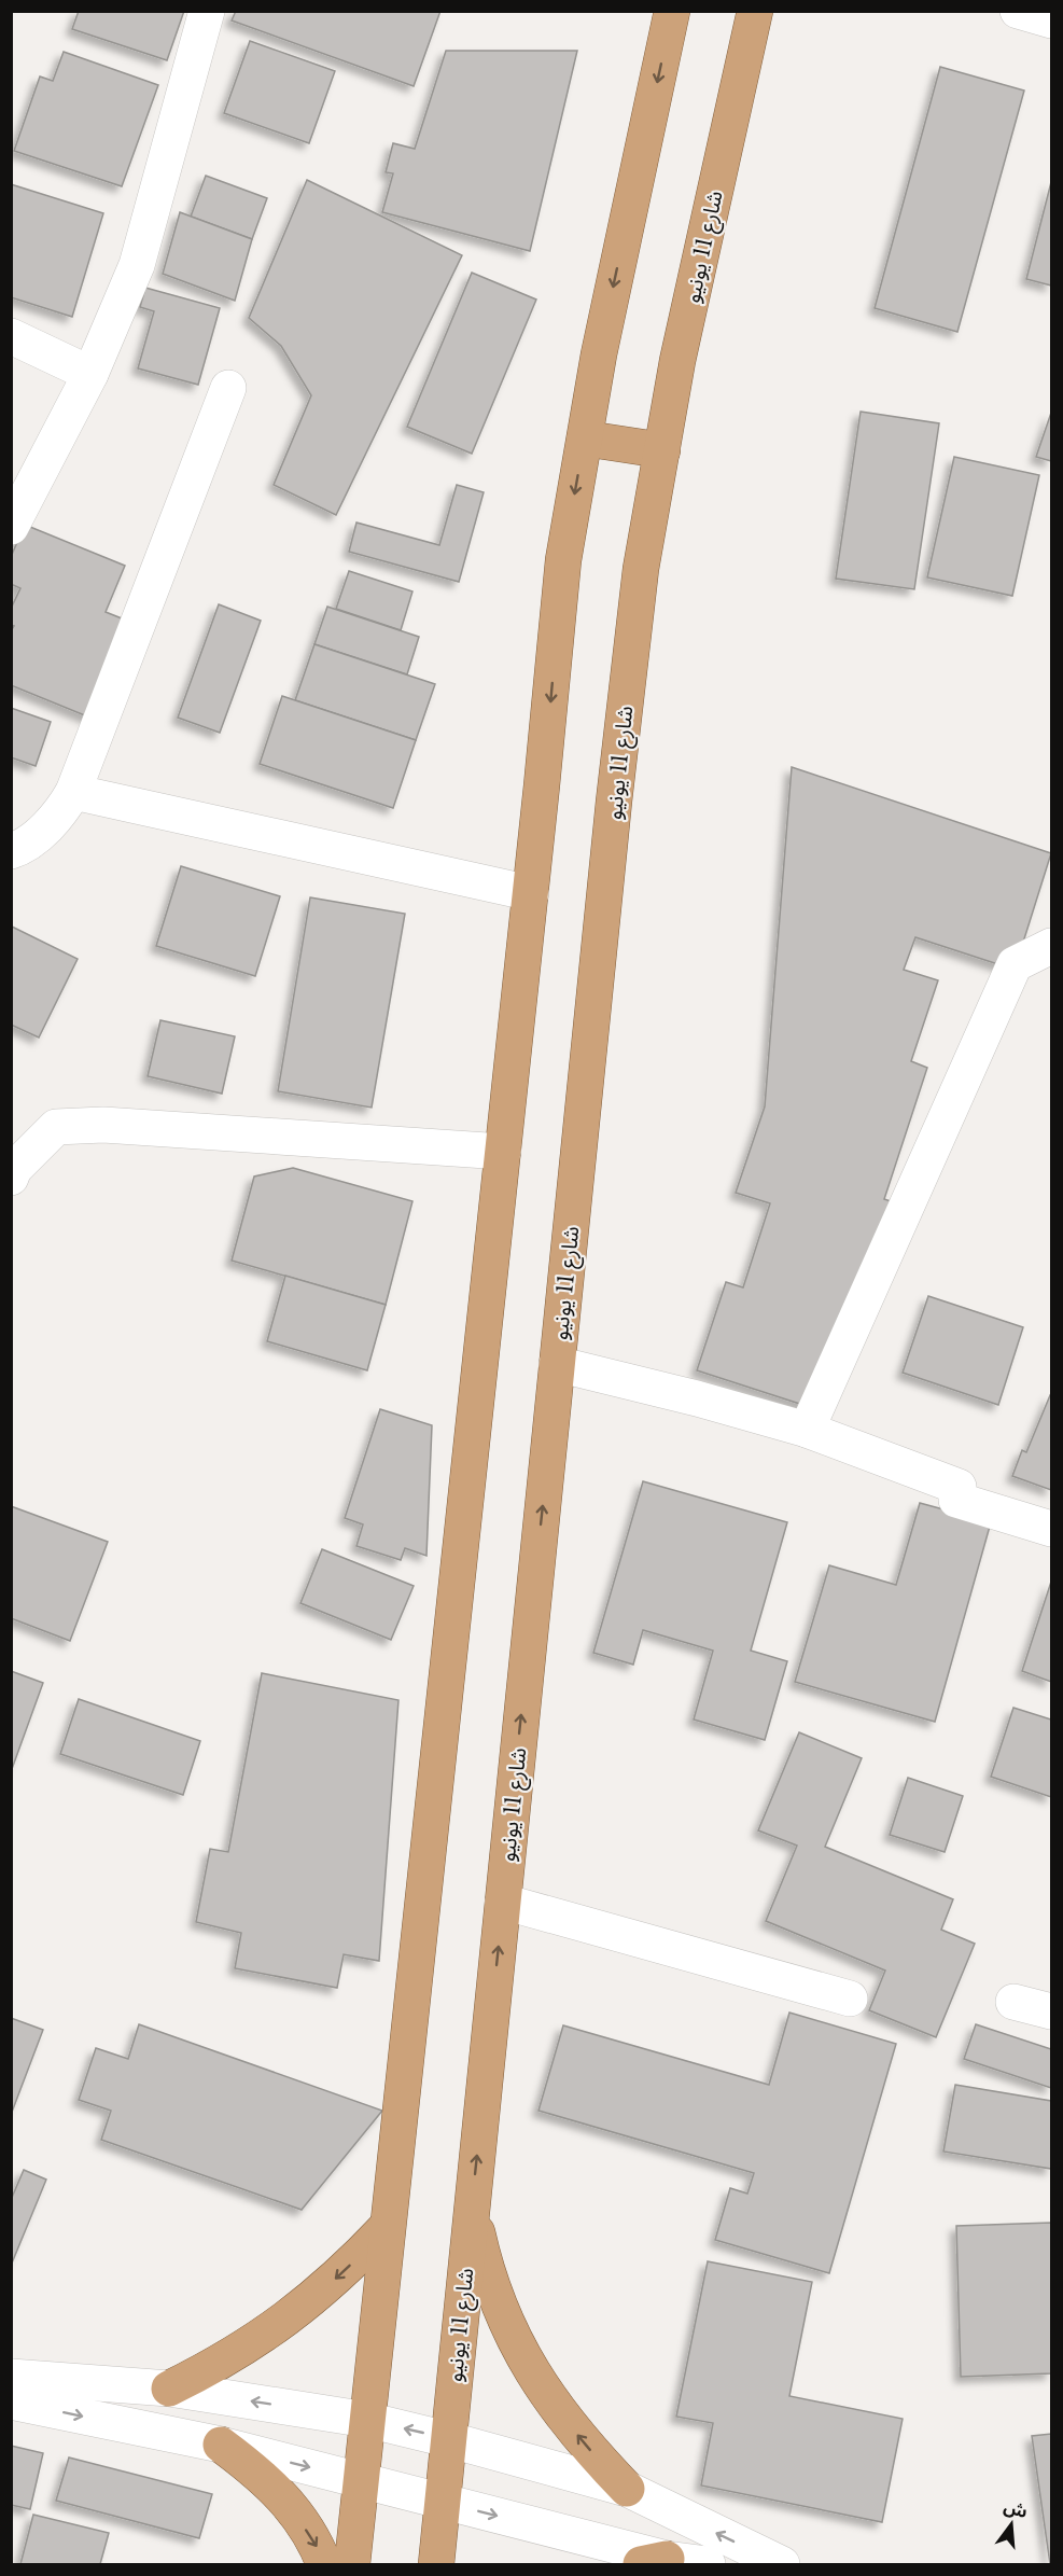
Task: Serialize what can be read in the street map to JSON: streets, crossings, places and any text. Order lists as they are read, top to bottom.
{
  "streets": {
    "highway": ["شارع 11 يونيو"]
  },
  "north": "top"
}
